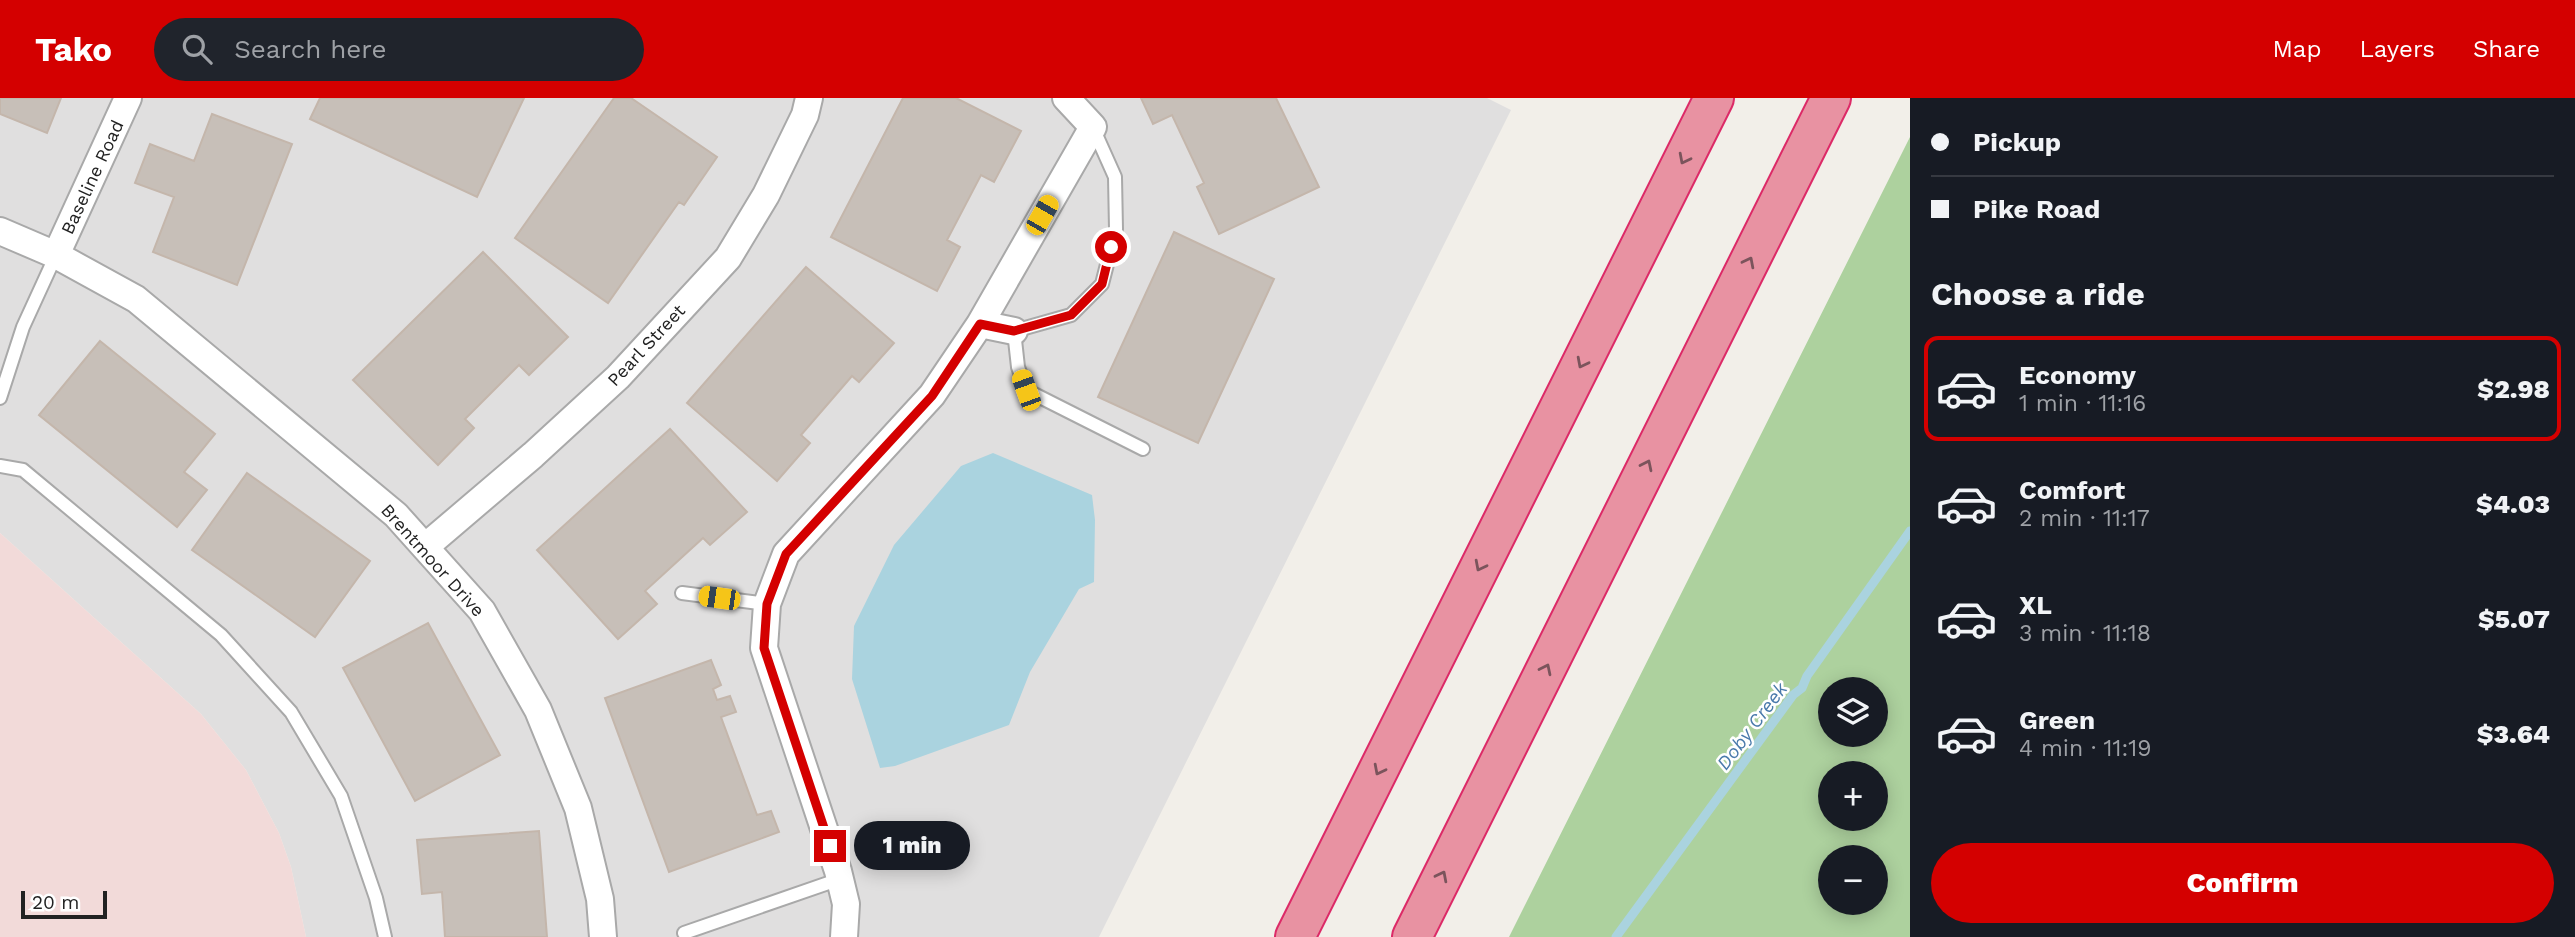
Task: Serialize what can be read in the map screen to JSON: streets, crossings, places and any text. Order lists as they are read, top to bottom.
{
  "streets": {
    "street": ["Baseline Road", "Pearl Street", "Brentmoor Drive"]
  },
  "crossings": [
    ["Baseline Road", "Brentmoor Drive"],
    ["Pearl Street", "Brentmoor Drive"]
  ],
  "water": ["Doby Creek"],
  "scale_bar": "20 m",
  "page": {
    "header": "Tako",
    "search": "Search here",
    "nav": ["Map", "Layers", "Share"],
    "banner": ["Pickup", "Pike Road"],
    "heading": "Choose a ride",
    "list": [
      {
        "name": "Economy",
        "note": "1 min · 11:16",
        "value": "$2.98"
      },
      {
        "name": "Comfort",
        "note": "2 min · 11:17",
        "value": "$4.03"
      },
      {
        "name": "XL",
        "note": "3 min · 11:18",
        "value": "$5.07"
      },
      {
        "name": "Green",
        "note": "4 min · 11:19",
        "value": "$3.64"
      }
    ],
    "map_buttons": ["+", "−"],
    "bubble": "1 min",
    "buttons": "Confirm",
    "scale": "20 m"
  }
}
